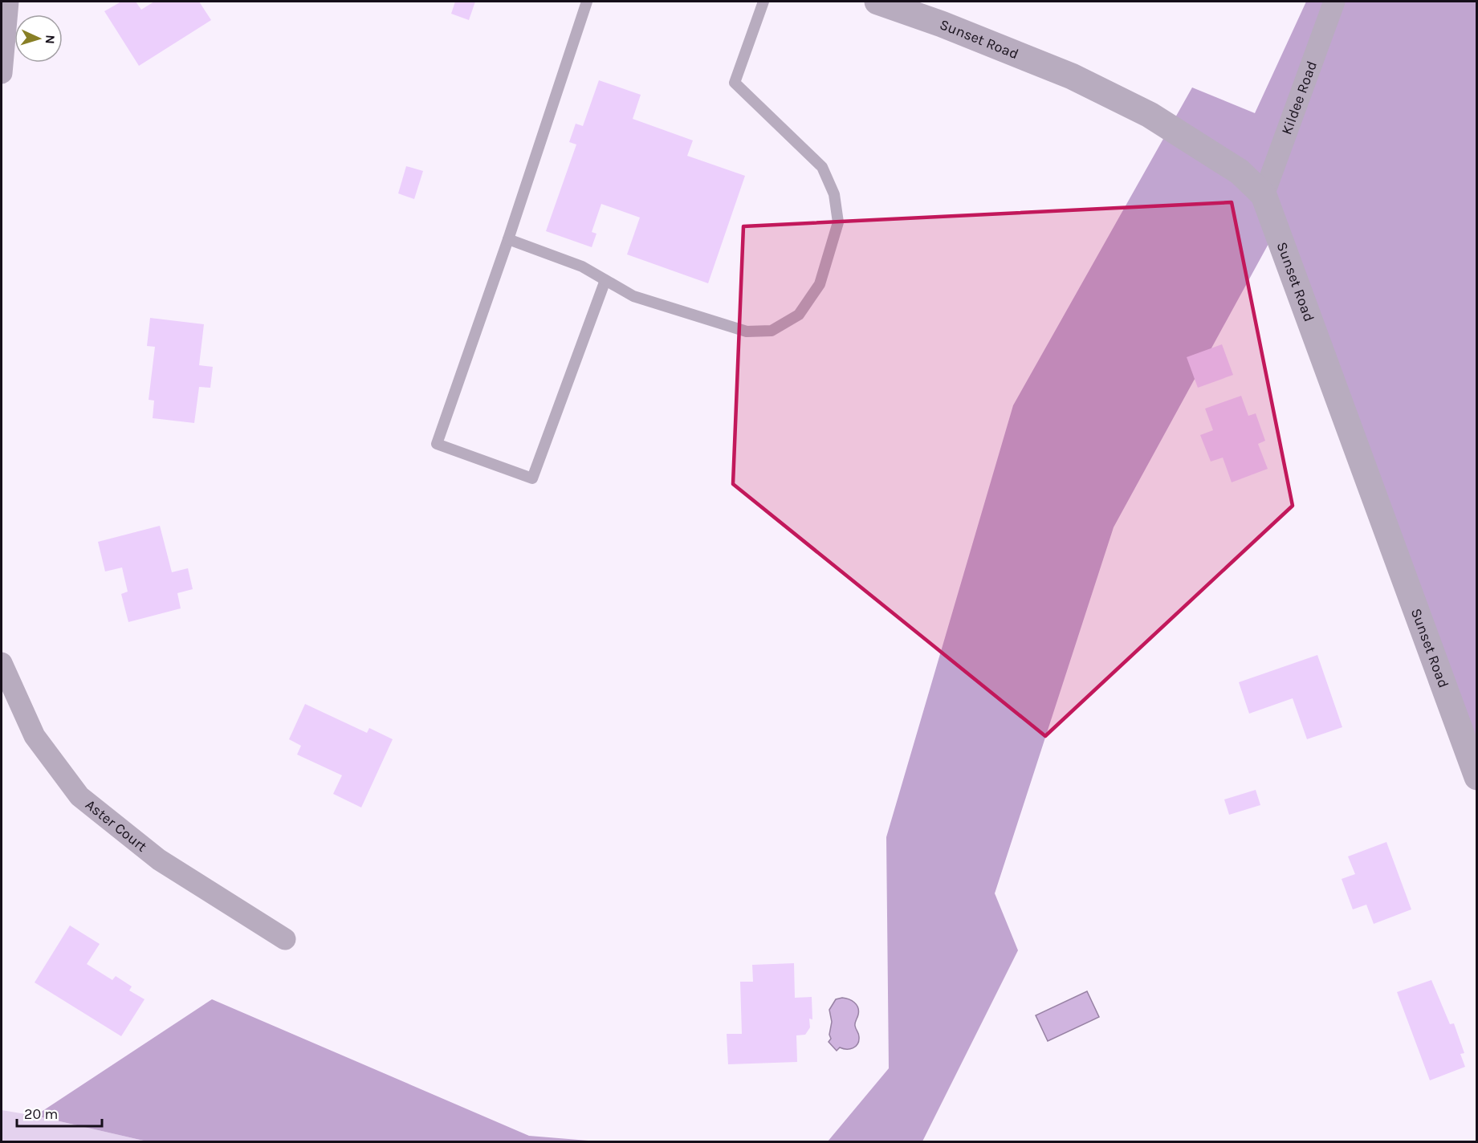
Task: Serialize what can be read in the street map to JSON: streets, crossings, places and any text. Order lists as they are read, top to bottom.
{
  "streets": {
    "street": ["Sunset Road", "Kildee Road", "Aster Court"]
  },
  "crossings": [
    ["Sunset Road", "Kildee Road"]
  ],
  "scale_bar": "20 m",
  "north": "right"
}
